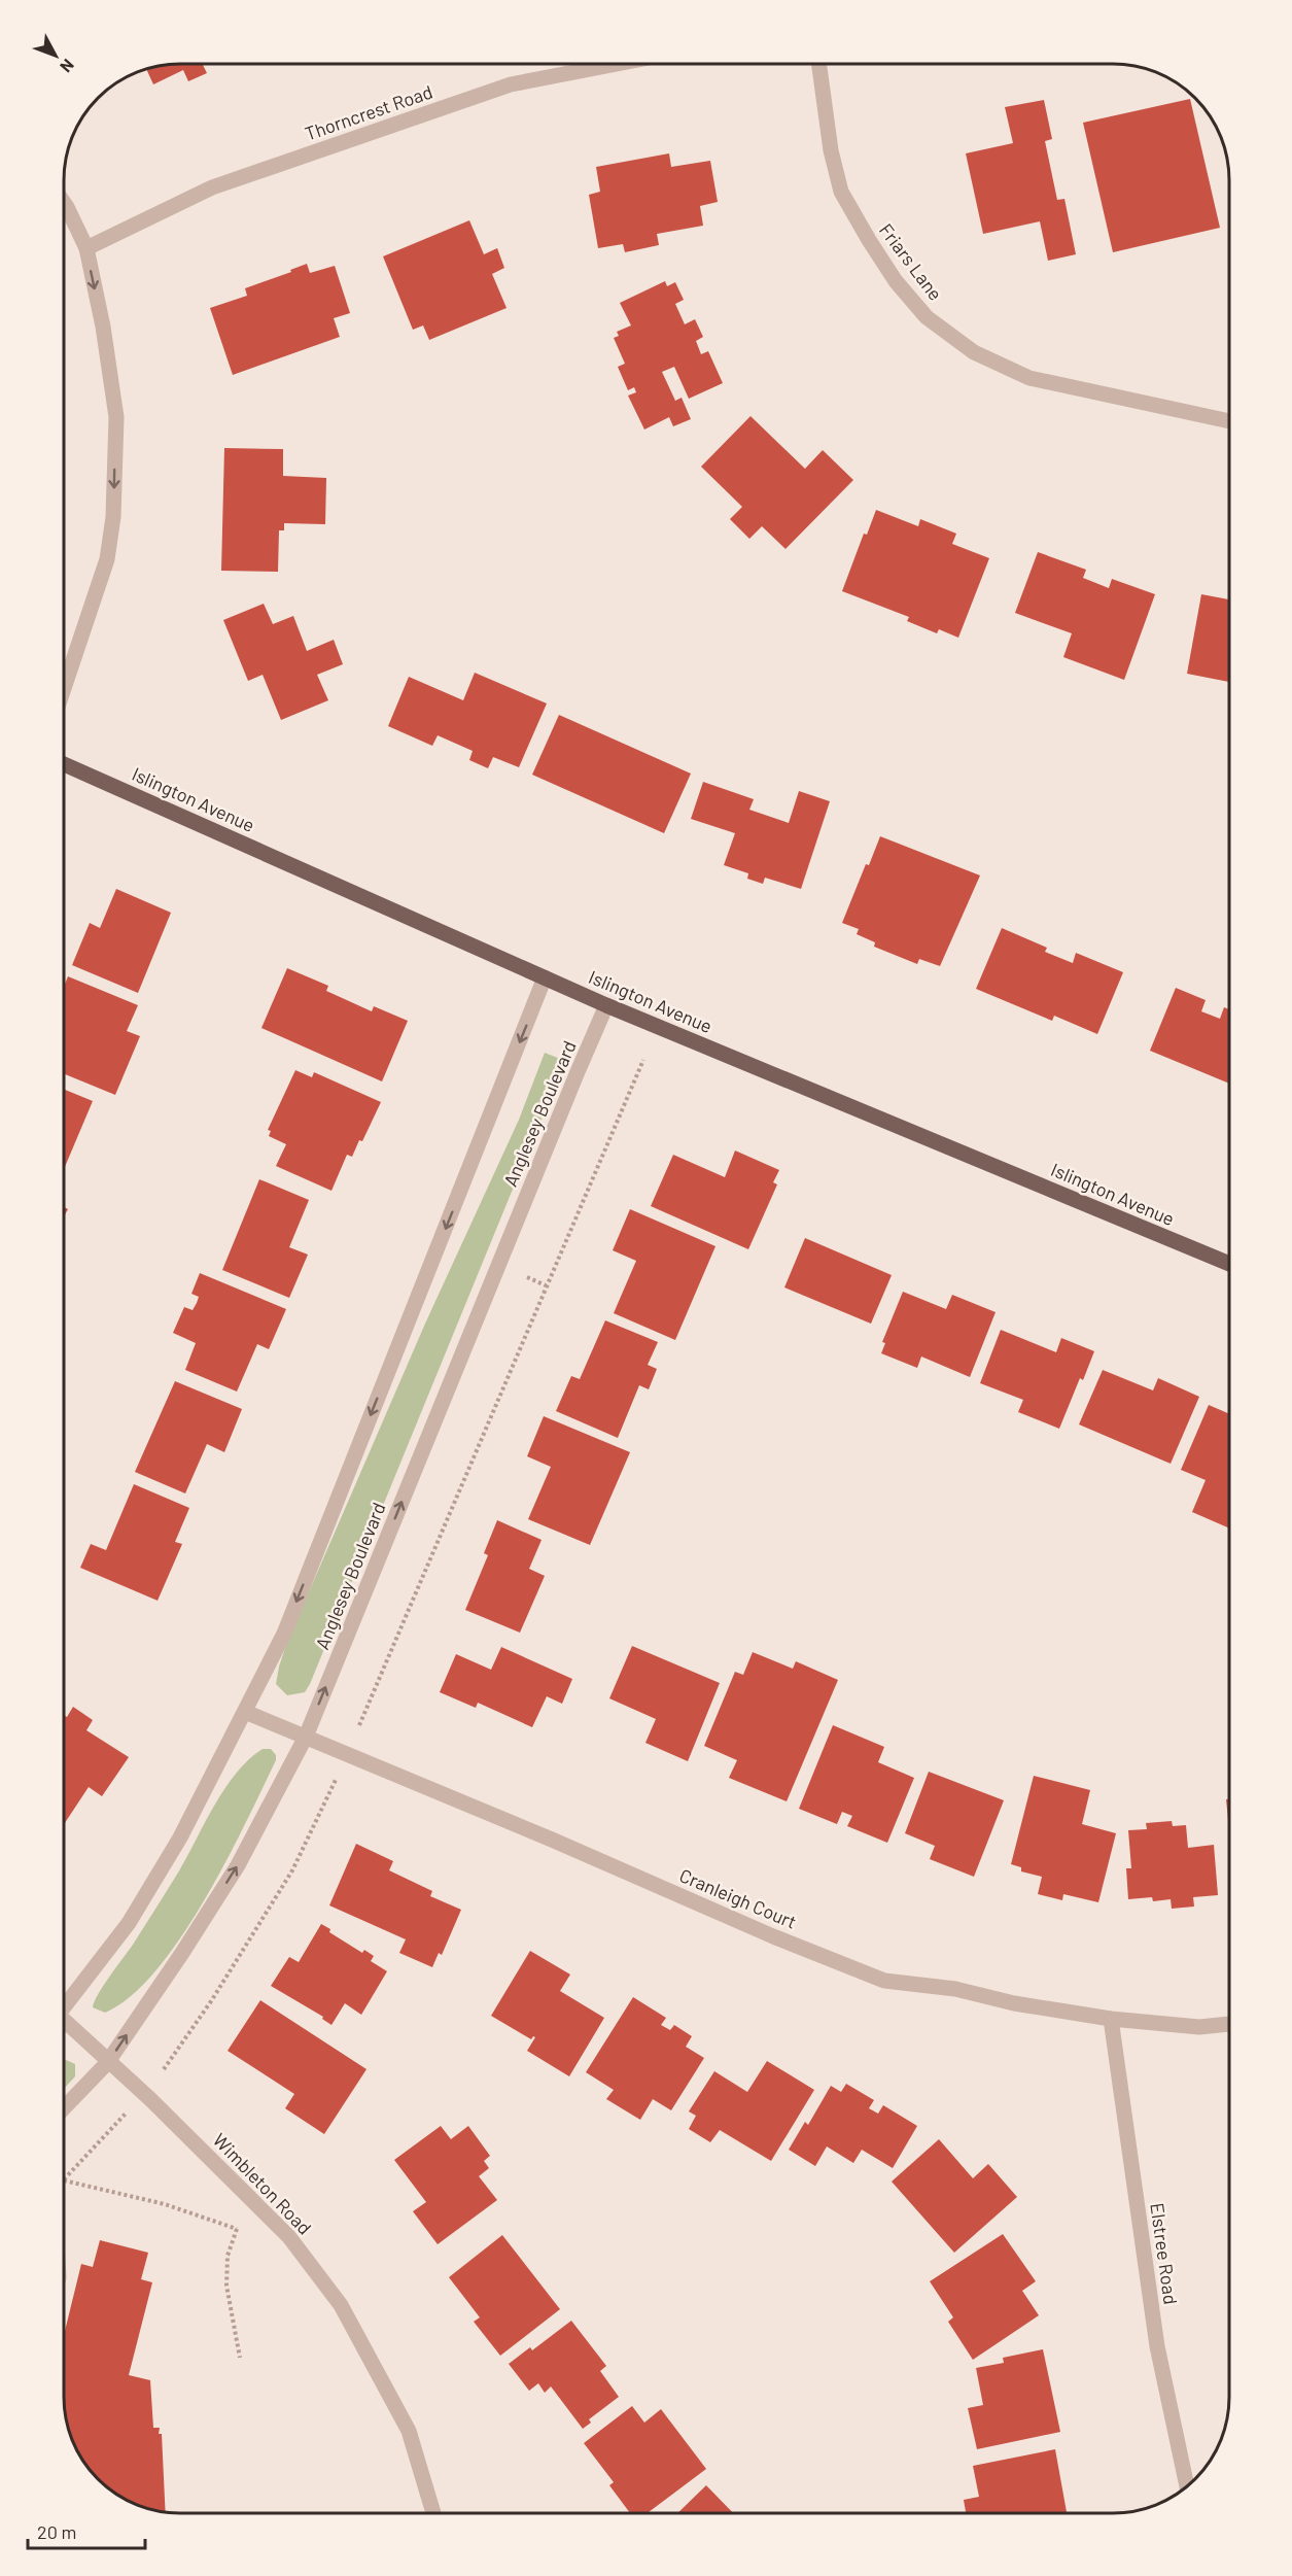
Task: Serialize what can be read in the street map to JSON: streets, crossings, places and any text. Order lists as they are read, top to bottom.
{
  "streets": {
    "main road": ["Islington Avenue"],
    "street": [
      "Thorncrest Road",
      "Friars Lane",
      "Anglesey Boulevard",
      "Cranleigh Court",
      "Wimbleton Road",
      "Elstree Road"
    ]
  },
  "crossings": [
    ["Islington Avenue", "Anglesey Boulevard"],
    ["Anglesey Boulevard", "Cranleigh Court"],
    ["Anglesey Boulevard", "Wimbleton Road"],
    ["Cranleigh Court", "Elstree Road"]
  ],
  "scale_bar": "20 m",
  "north": "bottom right"
}
